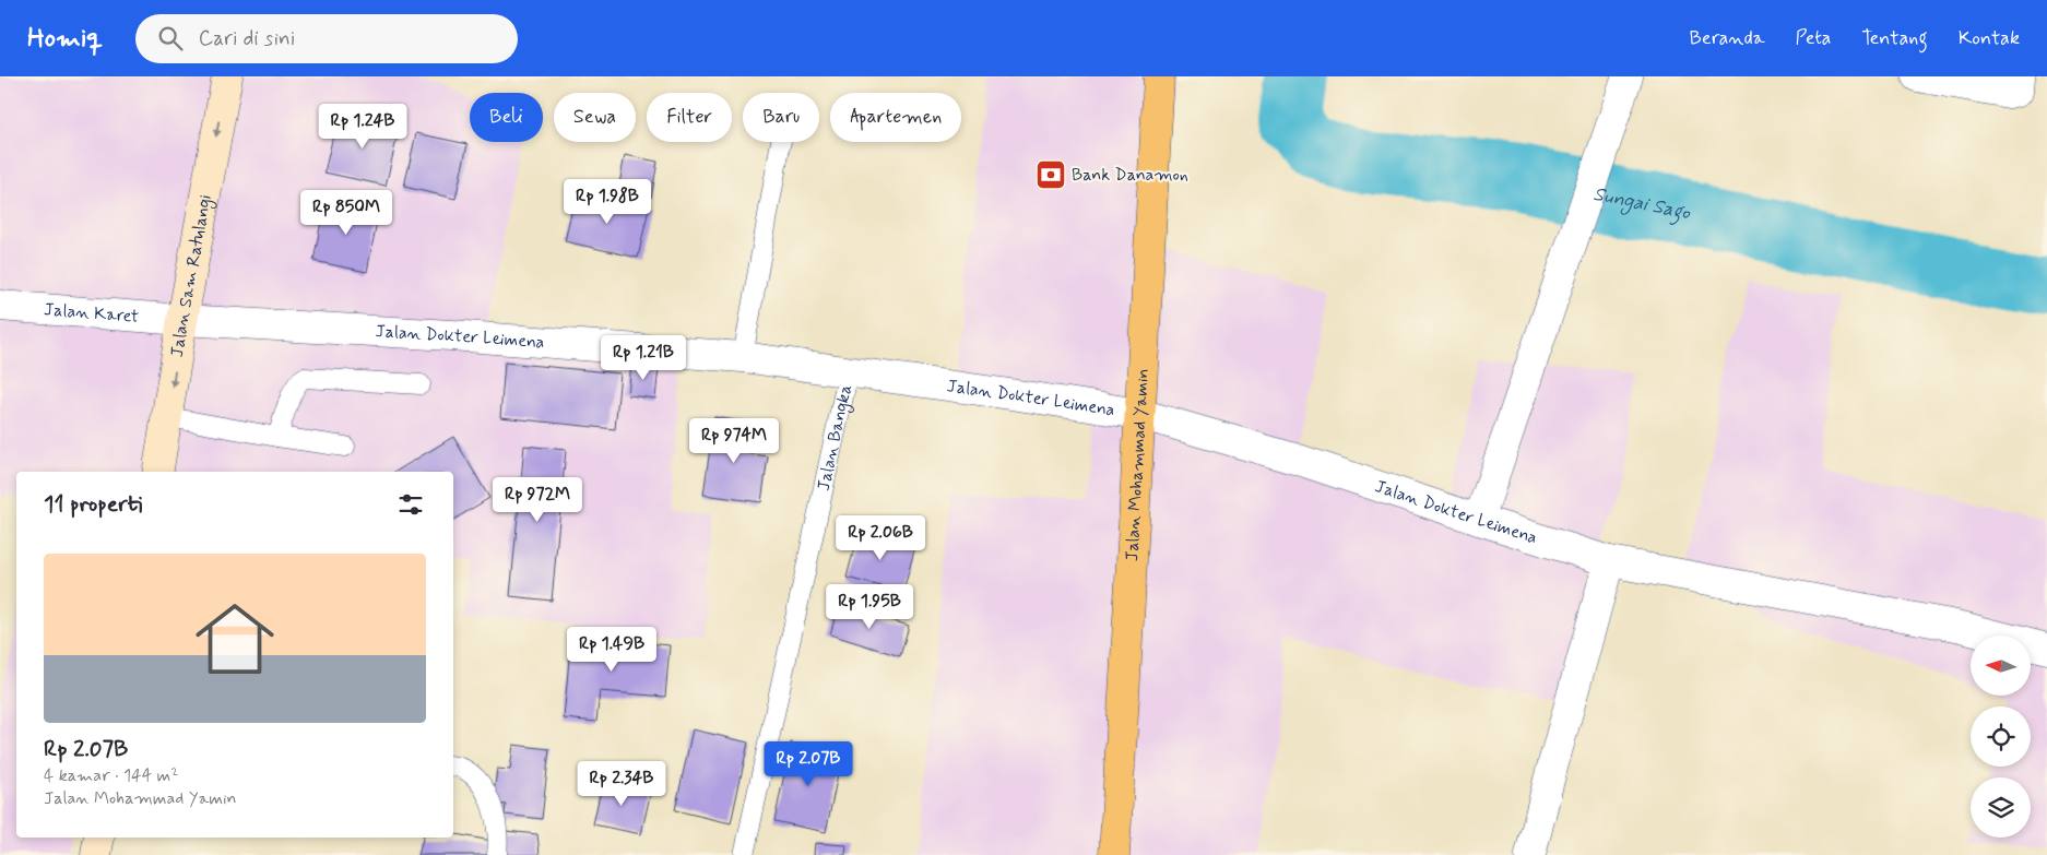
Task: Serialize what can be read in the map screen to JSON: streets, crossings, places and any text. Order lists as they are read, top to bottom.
{
  "streets": {
    "main road": ["Jalan Sam Ratulangi", "Jalan Mohammad Yamin"],
    "street": ["Jalan Karet", "Jalan Dokter Leimena"],
    "lane": ["Jalan Bangka"]
  },
  "crossings": [
    ["Jalan Sam Ratulangi", "Jalan Karet"],
    ["Jalan Sam Ratulangi", "Jalan Dokter Leimena"],
    ["Jalan Karet", "Jalan Dokter Leimena"],
    ["Jalan Dokter Leimena", "Jalan Bangka"],
    ["Jalan Dokter Leimena", "Jalan Mohammad Yamin"]
  ],
  "one_way": ["Jalan Sam Ratulangi"],
  "water": ["Sungai Sago"],
  "places": {
    "bank": ["Bank Danamon"]
  },
  "north": "left",
  "page": {
    "header": "Homiq",
    "search": "Cari di sini",
    "nav": [
      "Beranda",
      "Peta",
      "Tentang",
      "Kontak"
    ],
    "chip": [
      "Beli",
      "Sewa",
      "Filter",
      "Baru",
      "Apartemen"
    ],
    "price": [
      "Rp 1.24B",
      "Rp 1.98B",
      "Rp 850M",
      "Rp 1.21B",
      "Rp 974M",
      "Rp 972M",
      "Rp 2.06B",
      "Rp 1.95B",
      "Rp 1.49B",
      "Rp 2.07B",
      "Rp 2.34B"
    ],
    "heading": "11 properti",
    "list": [
      {
        "name": "Rp 2.07B",
        "note": "4 kamar · 144 m² · Jalan Mohammad Yamin"
      }
    ]
  }
}
